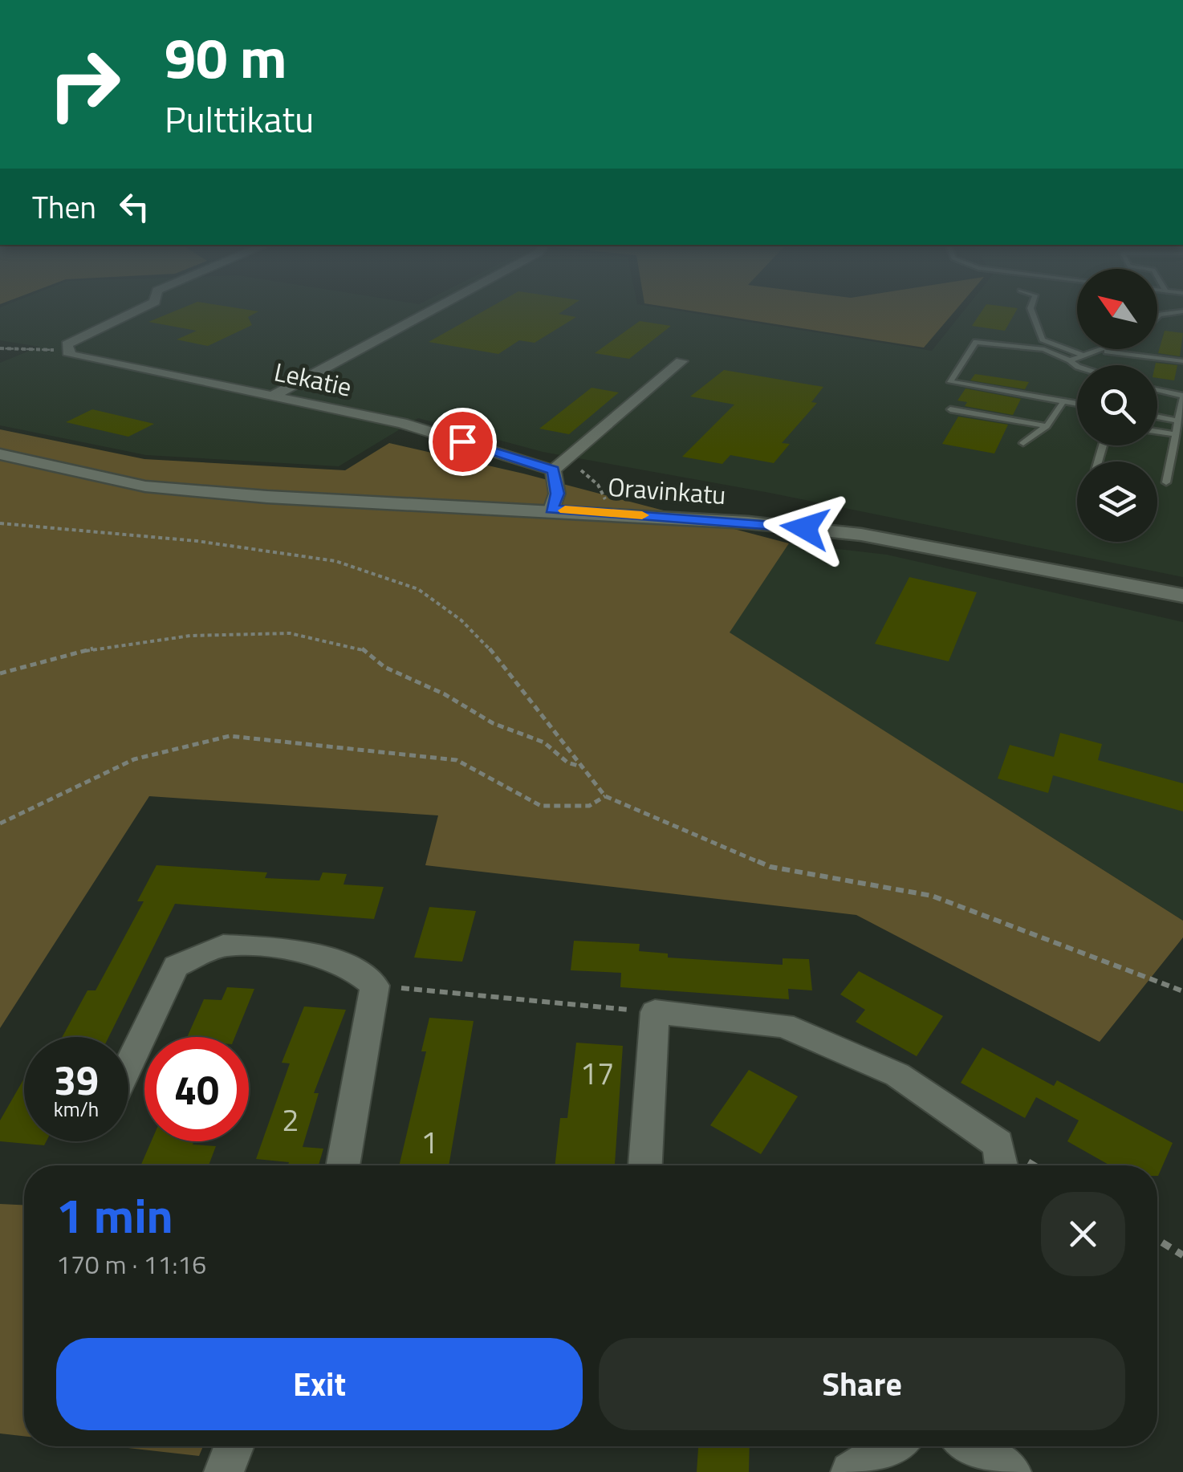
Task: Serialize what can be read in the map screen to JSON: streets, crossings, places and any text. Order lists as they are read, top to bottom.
{
  "streets": {
    "street": ["Lekatie", "Oravinkatu"]
  },
  "house_numbers": ["17", "2", "1"],
  "north": "top left",
  "page": {
    "turn": ["90 m", "Pulttikatu"],
    "then": "Then",
    "speed": "39 km/h",
    "limit": "40",
    "heading": ["1 min", "170 m · 11:16"],
    "buttons": ["Exit", "Share"]
  }
}
